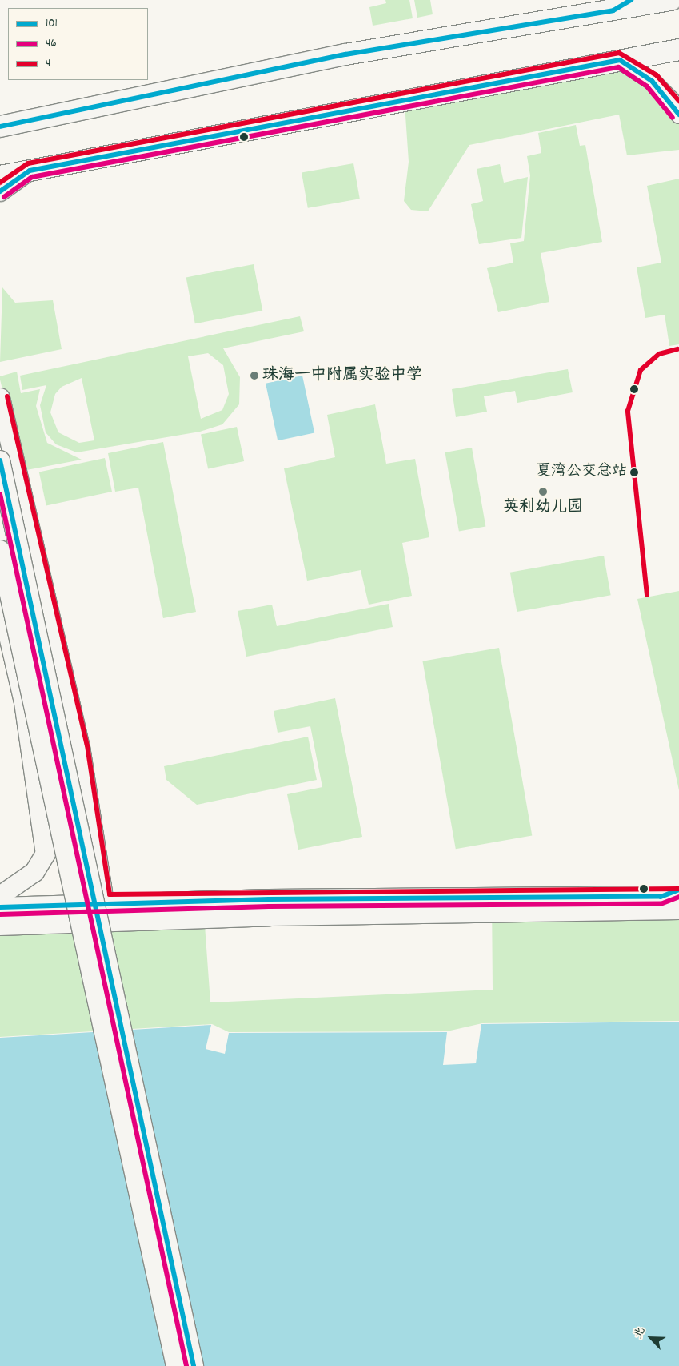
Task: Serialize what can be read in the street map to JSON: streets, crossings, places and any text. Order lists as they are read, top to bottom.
{
  "places": ["珠海一中附属实验中学", "夏湾公交总站", "英利幼儿园"],
  "lines": ["transit line 101", "transit line 4", "transit line 46"],
  "legend": ["101", "46", "4"],
  "north": "top left"
}
